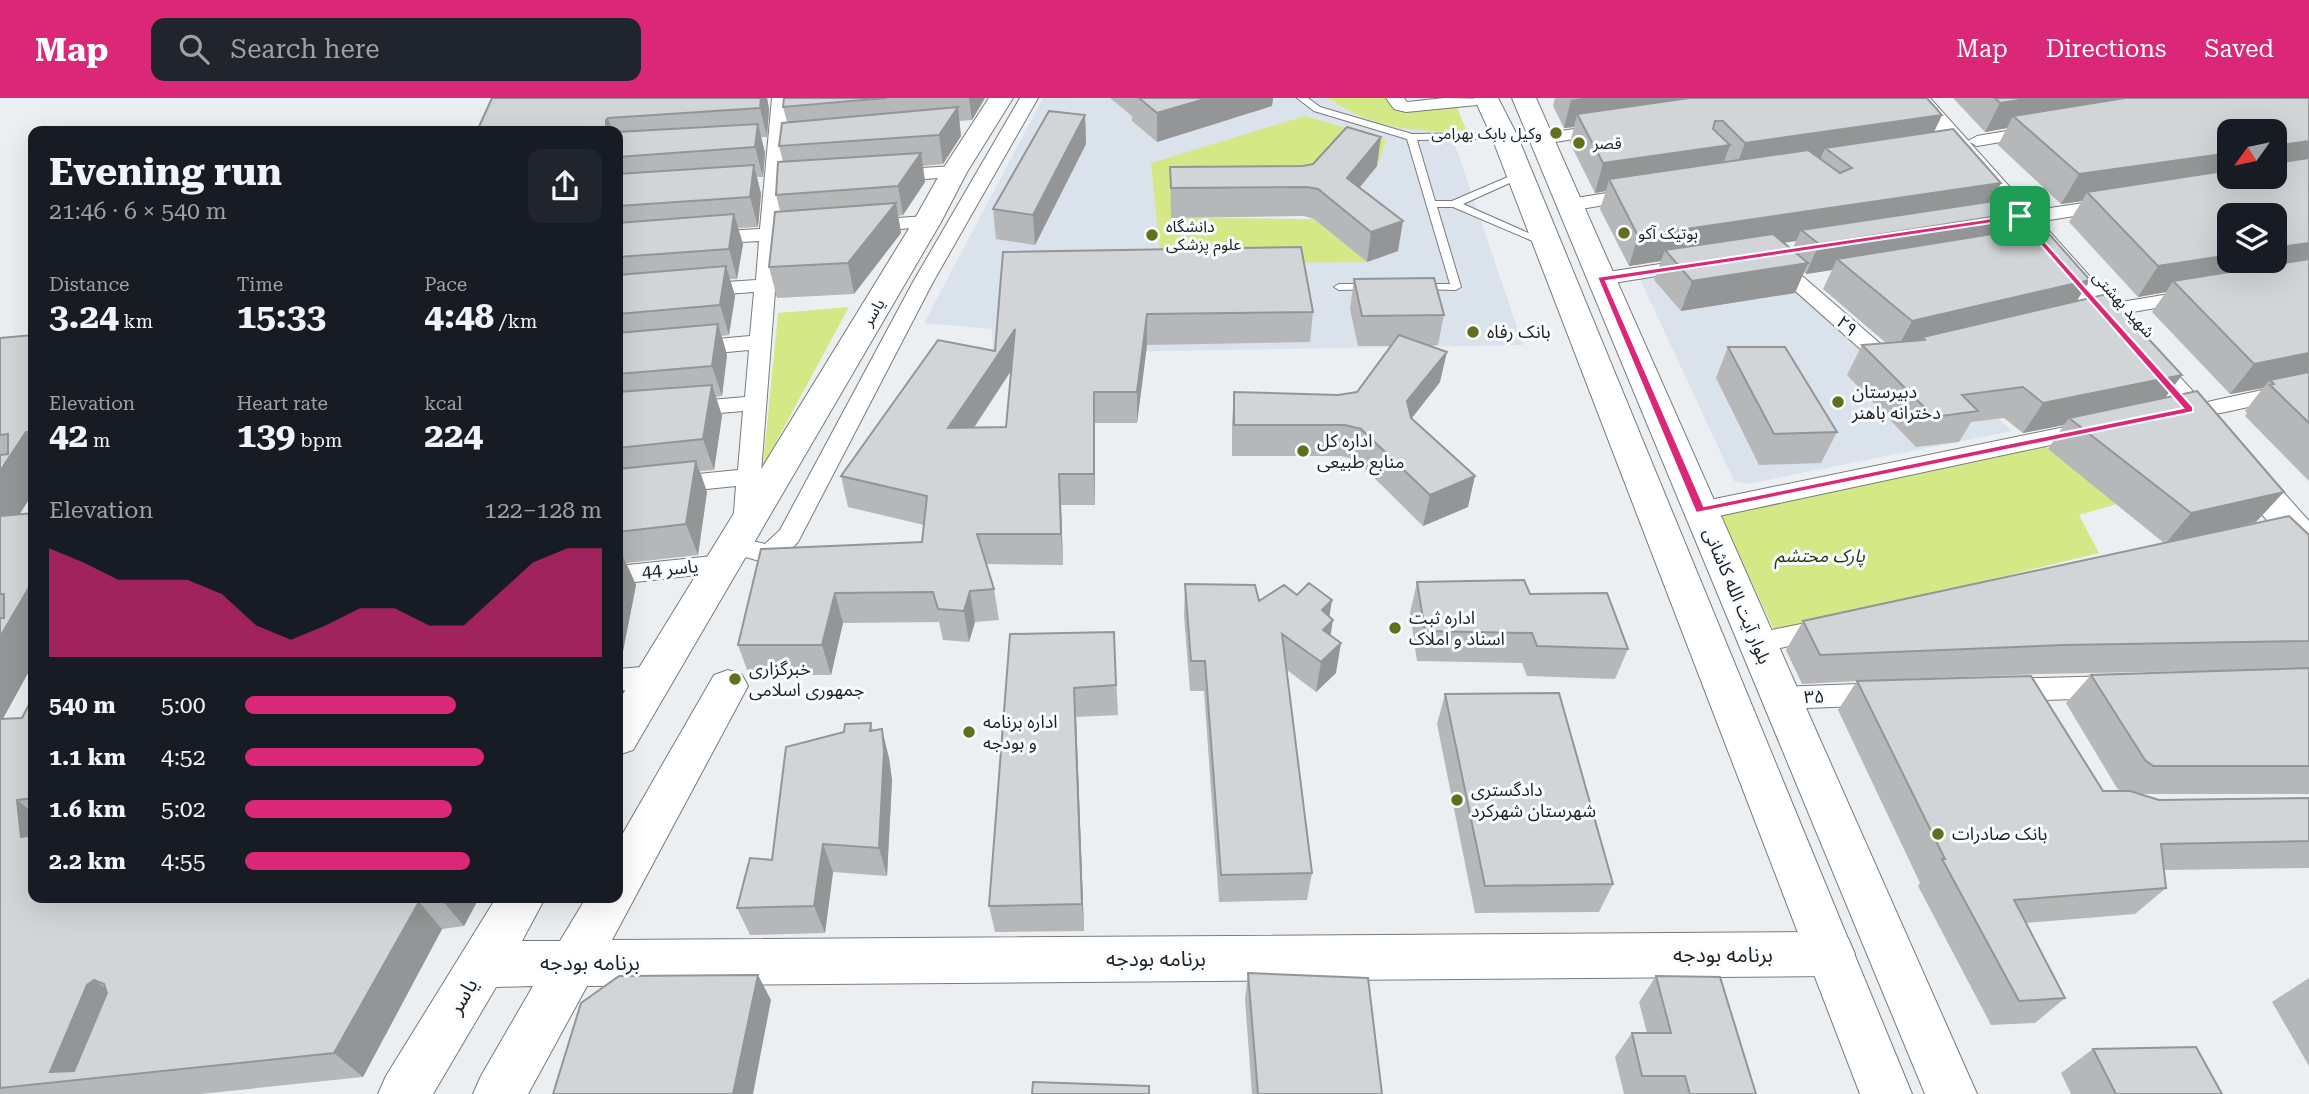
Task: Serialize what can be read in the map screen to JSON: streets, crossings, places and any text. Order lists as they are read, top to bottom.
{
  "streets": {
    "main road": [
      "شهید بهشتی",
      "یاسر",
      "بلوار آیت الله کاشانی",
      "برنامه بودجه"
    ],
    "street": ["۲۹", "یاسر 44", "۳۵"]
  },
  "crossings": [
    ["یاسر", "یاسر 44"],
    ["یاسر", "برنامه بودجه"],
    ["بلوار آیت الله کاشانی", "۳۵"]
  ],
  "parks": ["پارک محتشم"],
  "places": [
    "وکیل بابک بهرامی",
    "قصر",
    "بوتیک آکو",
    "دانشگاه علوم پزشکی",
    "بانک رفاه",
    "دبیرستان دخترانه باهنر",
    "اداره کل منابع طبیعی",
    "اداره ثبت اسناد و املاک",
    "خبرگزاری جمهوری اسلامی",
    "اداره برنامه و بودجه",
    "دادگستری شهرستان شهرکرد",
    "بانک صادرات"
  ],
  "north": "bottom left",
  "page": {
    "header": "Map",
    "search": "Search here",
    "nav": ["Map", "Directions", "Saved"],
    "heading": ["Evening run", "21:46 · 6 × 540 m"],
    "stats": [
      ["Distance", "3.24 km"],
      ["Time", "15:33"],
      ["Pace", "4:48 /km"],
      ["Elevation", "42 m"],
      ["Heart rate", "139 bpm"],
      ["kcal", "224"]
    ],
    "chart": ["Elevation", "122–128 m"],
    "list": [
      {
        "name": "540 m",
        "note": "5:00"
      },
      {
        "name": "1.1 km",
        "note": "4:52"
      },
      {
        "name": "1.6 km",
        "note": "5:02"
      },
      {
        "name": "2.2 km",
        "note": "4:55"
      }
    ]
  }
}
